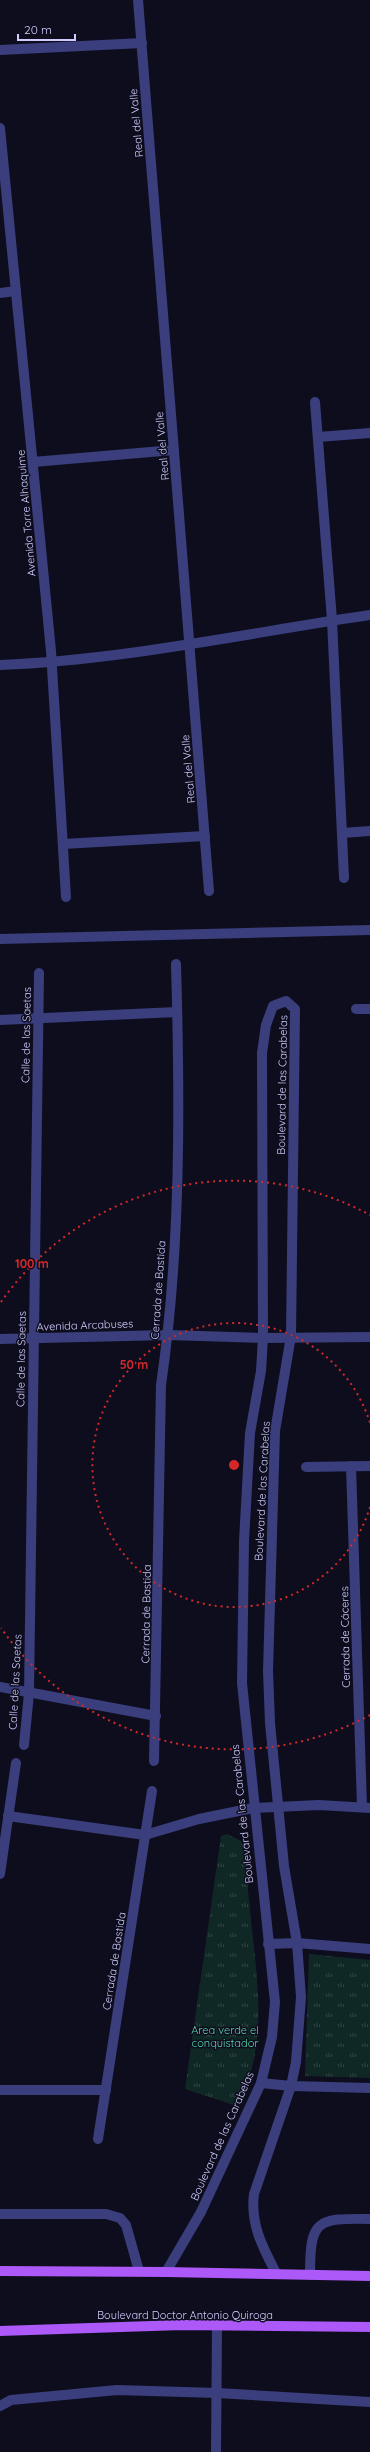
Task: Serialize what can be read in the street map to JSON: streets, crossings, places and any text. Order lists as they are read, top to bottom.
{
  "streets": {
    "main road": ["Boulevard Doctor Antonio Quiroga"],
    "street": [
      "Real del Valle",
      "Avenida Torre Alhaquime",
      "Calle de las Saetas",
      "Boulevard de las Carabelas",
      "Cerrada de Bastida",
      "Avenida Arcabuses",
      "Cerrada de Cáceres"
    ]
  },
  "crossings": [
    ["Calle de las Saetas", "Avenida Arcabuses"],
    ["Boulevard de las Carabelas", "Avenida Arcabuses"],
    ["Boulevard de las Carabelas", "Cerrada de Cáceres"],
    ["Cerrada de Bastida", "Avenida Arcabuses"]
  ],
  "parks": ["Area verde el conquistador"],
  "scale_bar": "20 m",
  "rings": ["100 m", "50 m"]
}
